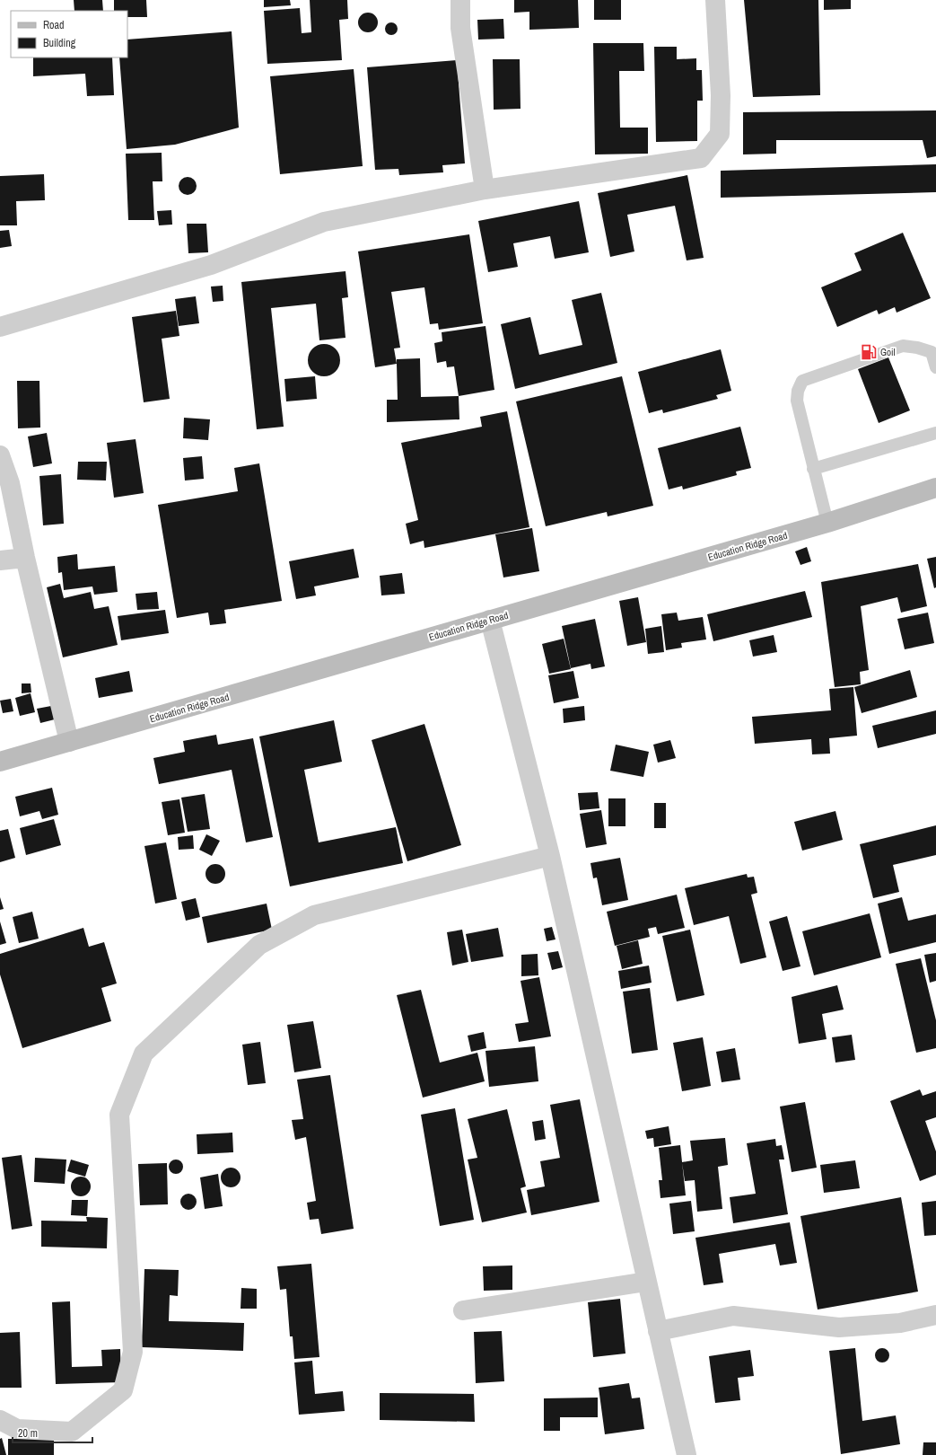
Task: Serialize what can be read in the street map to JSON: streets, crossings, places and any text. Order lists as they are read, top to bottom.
{
  "streets": {
    "main road": ["Education Ridge Road"]
  },
  "places": {
    "fuel station": ["Goil"]
  },
  "legend": ["Road", "Building"],
  "scale_bar": "20 m"
}
